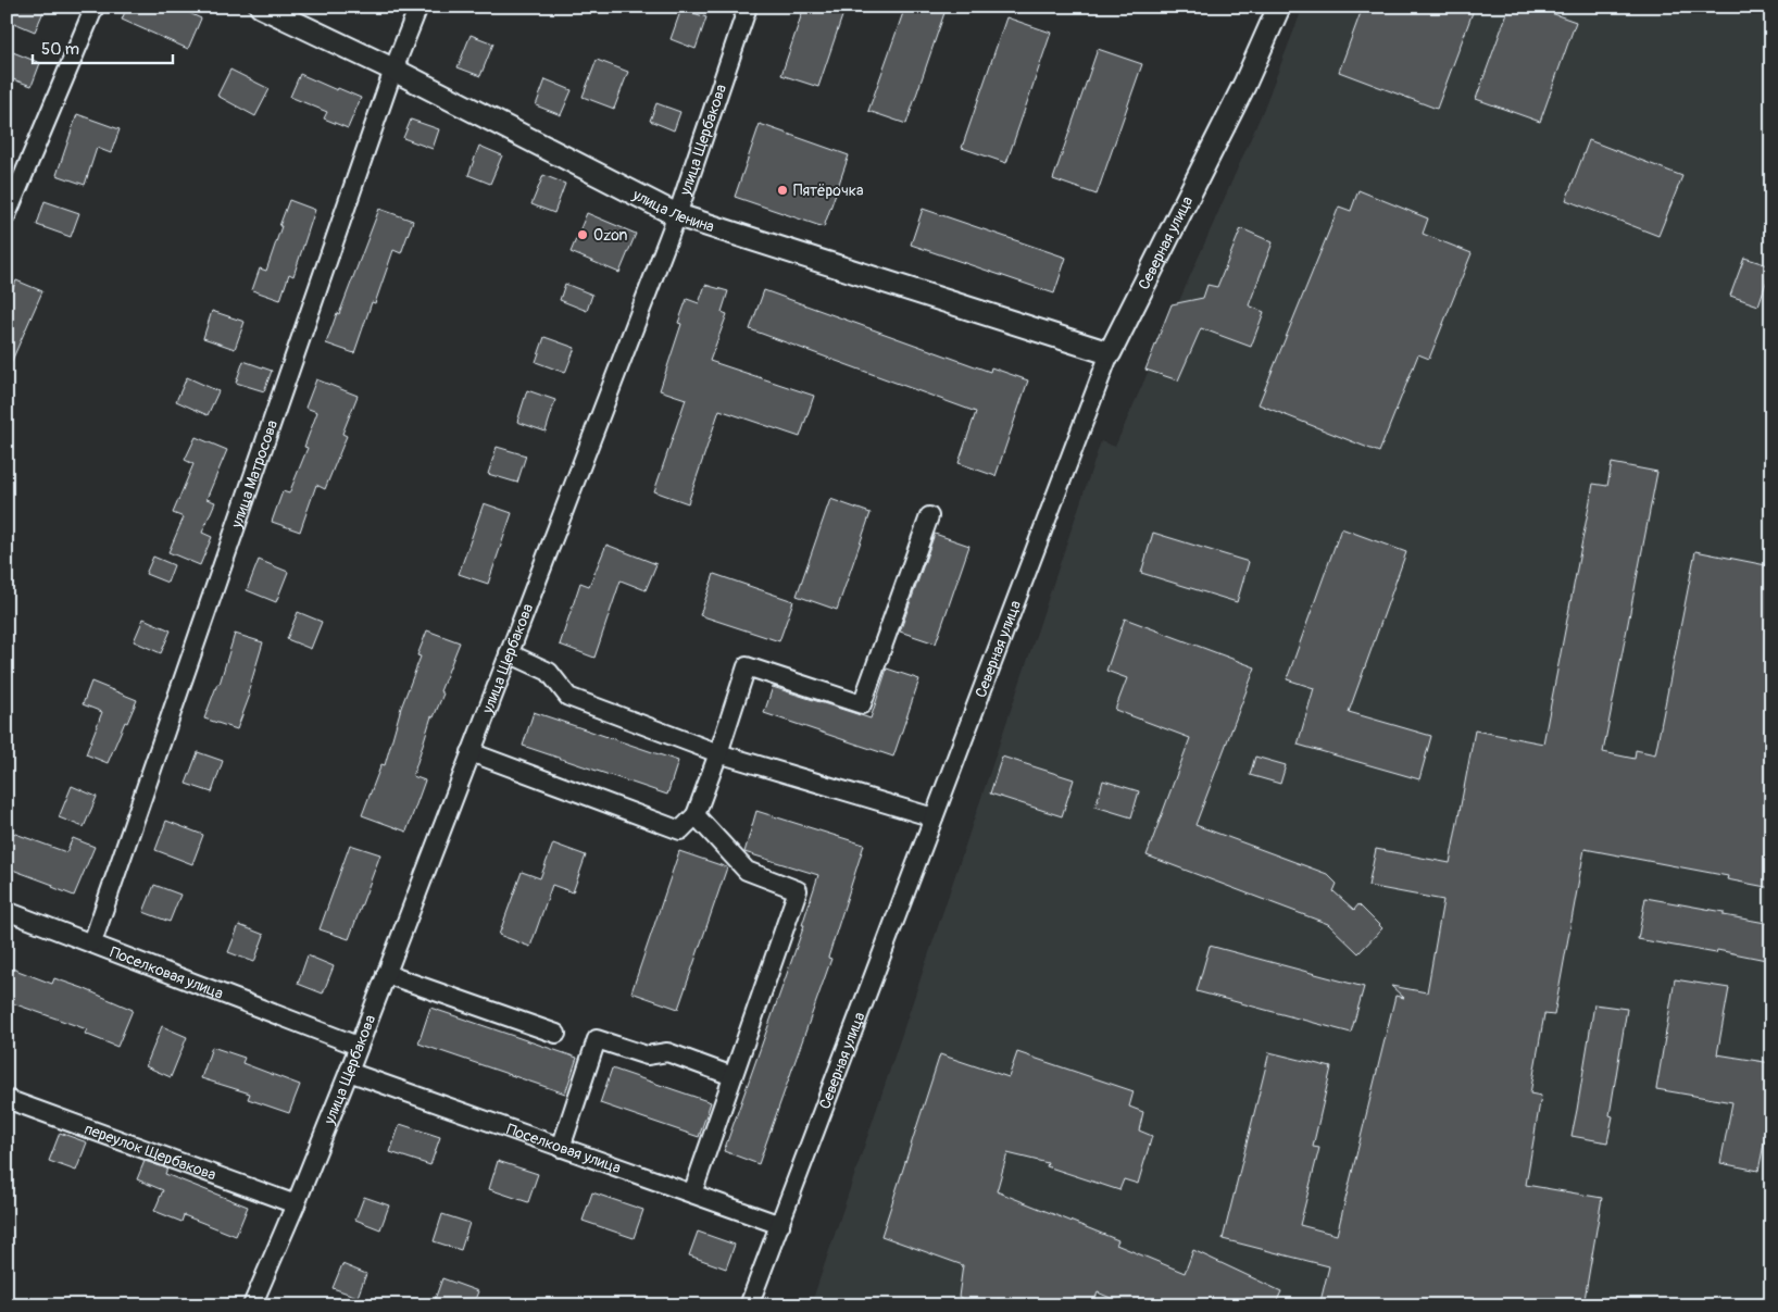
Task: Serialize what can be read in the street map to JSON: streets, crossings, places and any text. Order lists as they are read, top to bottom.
{
  "streets": {
    "street": [
      "улица Щербакова",
      "улица Ленина",
      "Северная улица",
      "улица Матросова",
      "Поселковая улица",
      "переулок Щербакова"
    ]
  },
  "crossings": [
    ["улица Щербакова", "улица Ленина"],
    ["улица Щербакова", "Поселковая улица"],
    ["улица Щербакова", "переулок Щербакова"],
    ["улица Ленина", "Северная улица"],
    ["улица Ленина", "улица Матросова"],
    ["Северная улица", "Поселковая улица"],
    ["улица Матросова", "Поселковая улица"]
  ],
  "places": ["Пятёрочка", "Ozon"],
  "scale_bar": "50 m"
}
